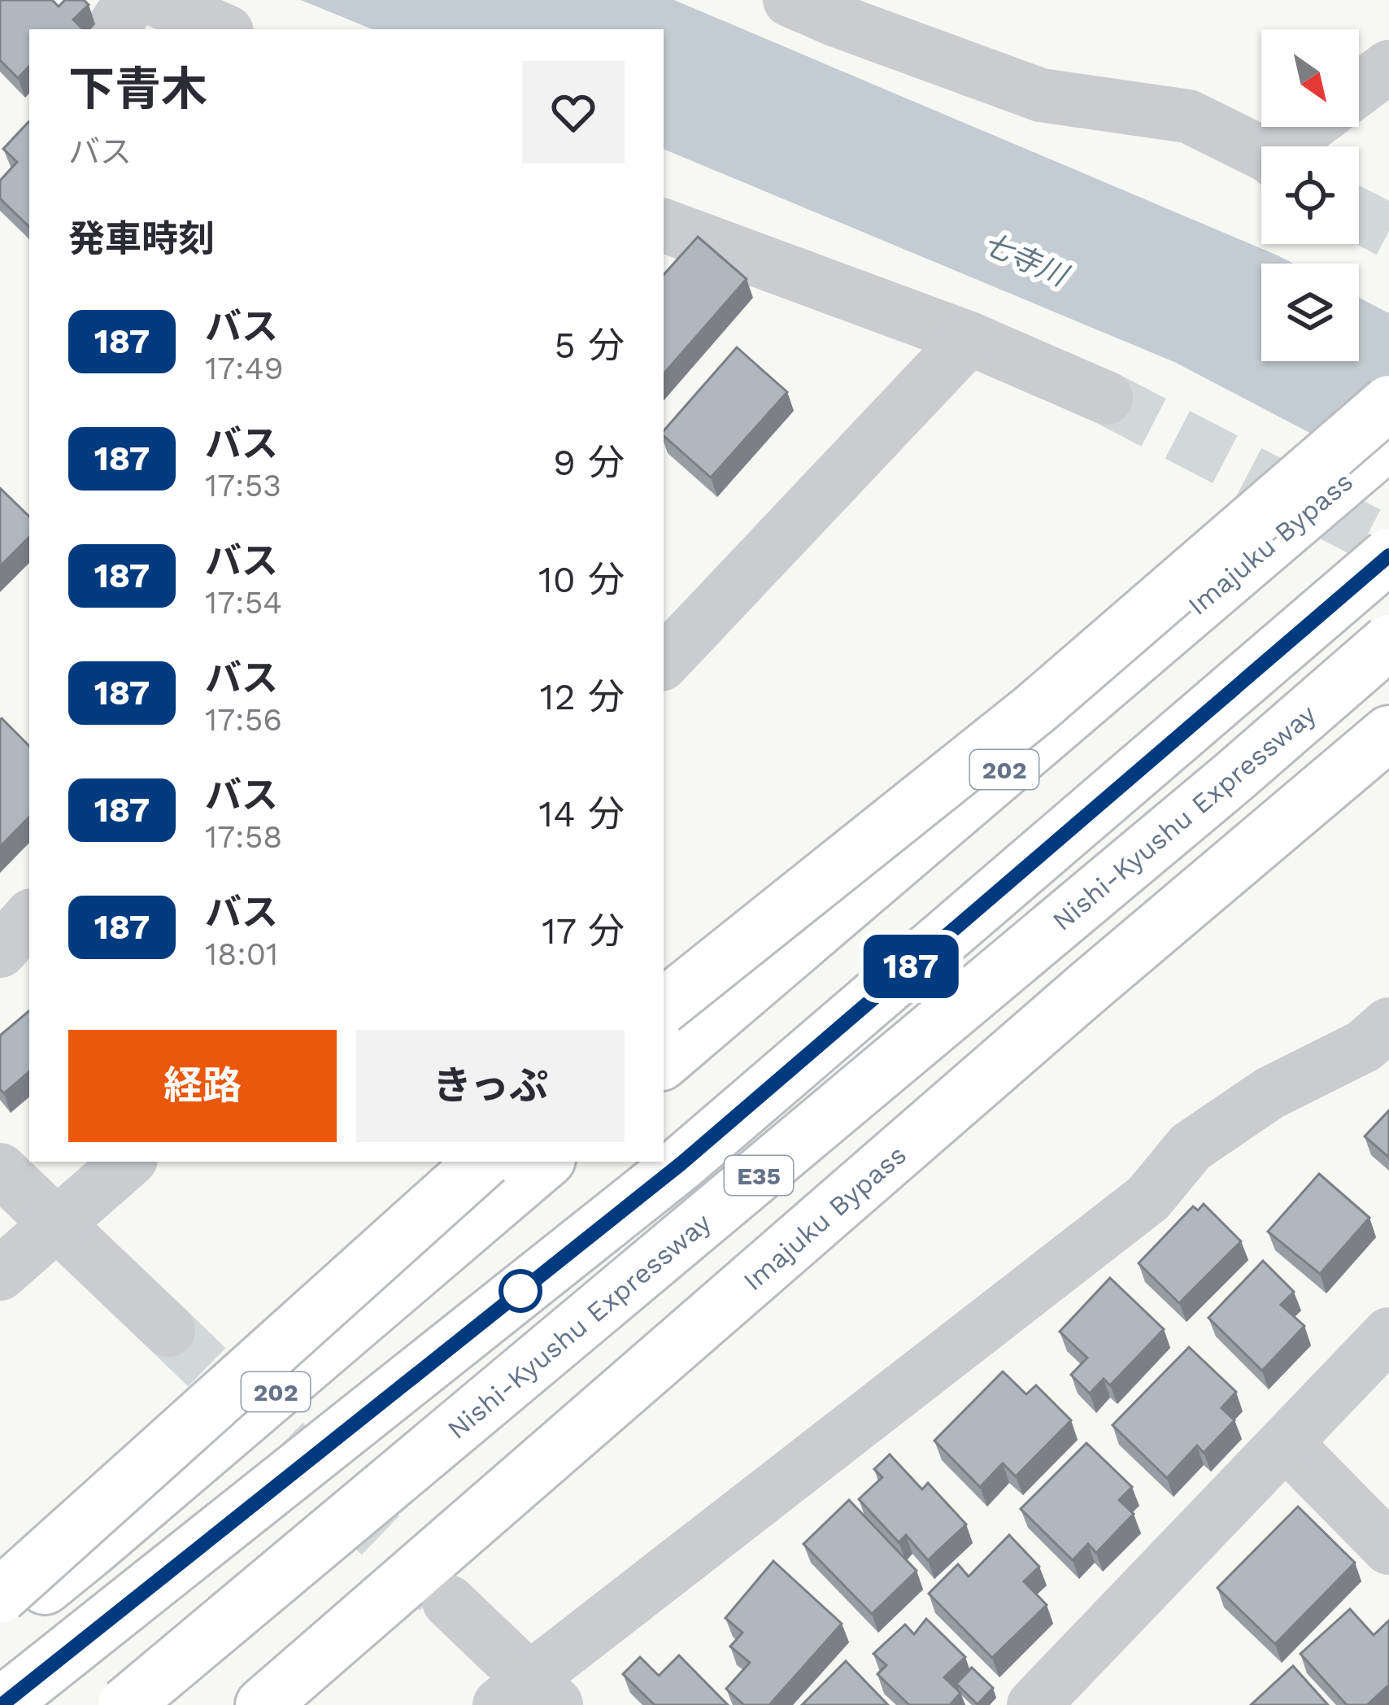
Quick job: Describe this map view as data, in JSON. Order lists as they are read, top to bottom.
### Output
{
  "streets": {
    "highway": [
      "Imajuku Bypass",
      "202",
      "Nishi-Kyushu Expressway",
      "E35"
    ]
  },
  "water": ["七寺川"],
  "lines": ["bus line 187"],
  "north": "bottom right",
  "page": {
    "on_map": "187",
    "heading": [
      ["下青木", "バス"],
      "発車時刻"
    ],
    "list": [
      {
        "mark": "187",
        "name": "バス",
        "note": "17:49",
        "value": "5 分"
      },
      {
        "mark": "187",
        "name": "バス",
        "note": "17:53",
        "value": "9 分"
      },
      {
        "mark": "187",
        "name": "バス",
        "note": "17:54",
        "value": "10 分"
      },
      {
        "mark": "187",
        "name": "バス",
        "note": "17:56",
        "value": "12 分"
      },
      {
        "mark": "187",
        "name": "バス",
        "note": "17:58",
        "value": "14 分"
      },
      {
        "mark": "187",
        "name": "バス",
        "note": "18:01",
        "value": "17 分"
      }
    ],
    "buttons": ["経路", "きっぷ"]
  }
}
